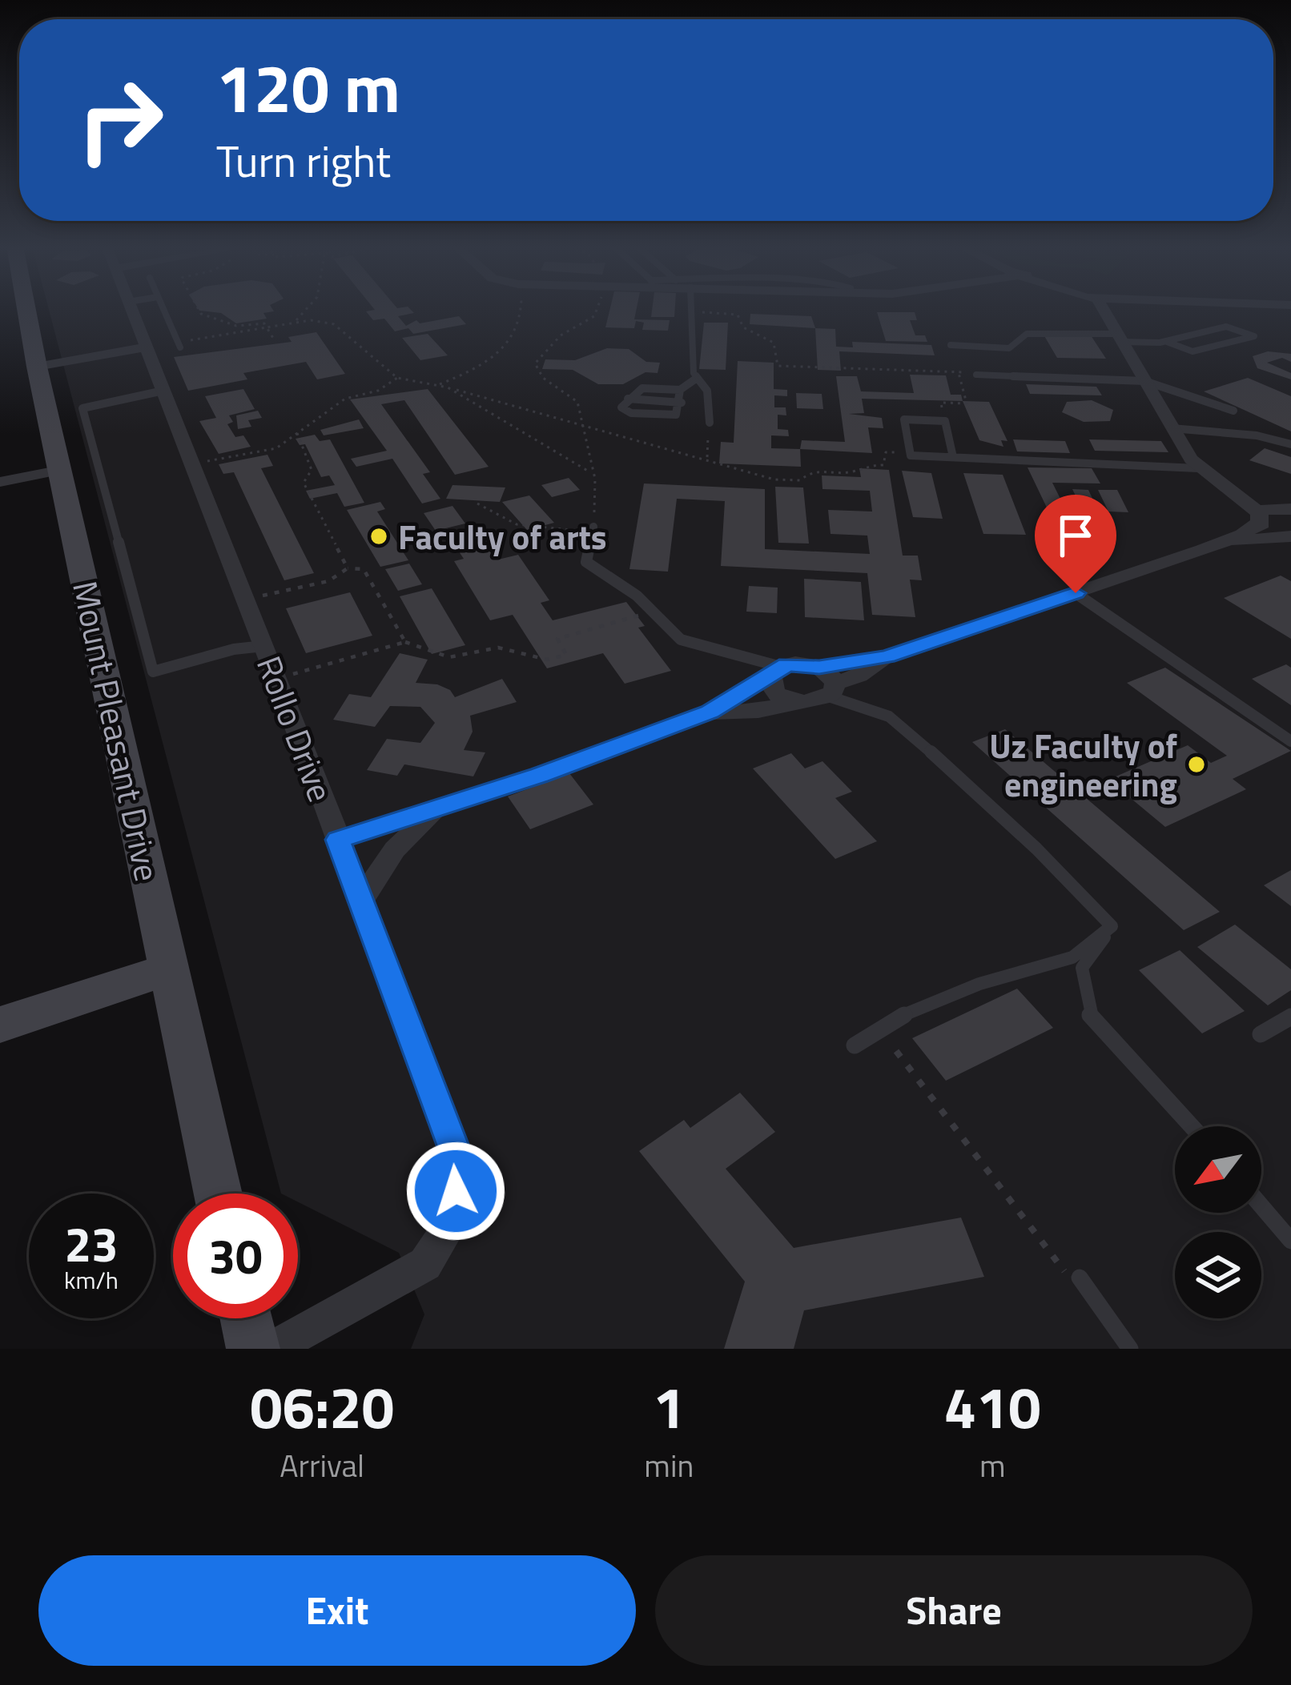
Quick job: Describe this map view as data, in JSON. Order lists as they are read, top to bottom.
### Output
{
  "streets": {
    "street": ["Rollo Drive", "Mount Pleasant Drive"]
  },
  "places": ["Faculty of arts", "Uz Faculty of engineering"],
  "north": "bottom left",
  "page": {
    "turn": ["120 m", "Turn right"],
    "speed": "23 km/h",
    "limit": "30",
    "eta": [
      "06:20",
      "Arrival",
      "1",
      "min",
      "410",
      "m"
    ],
    "buttons": ["Exit", "Share"]
  }
}
